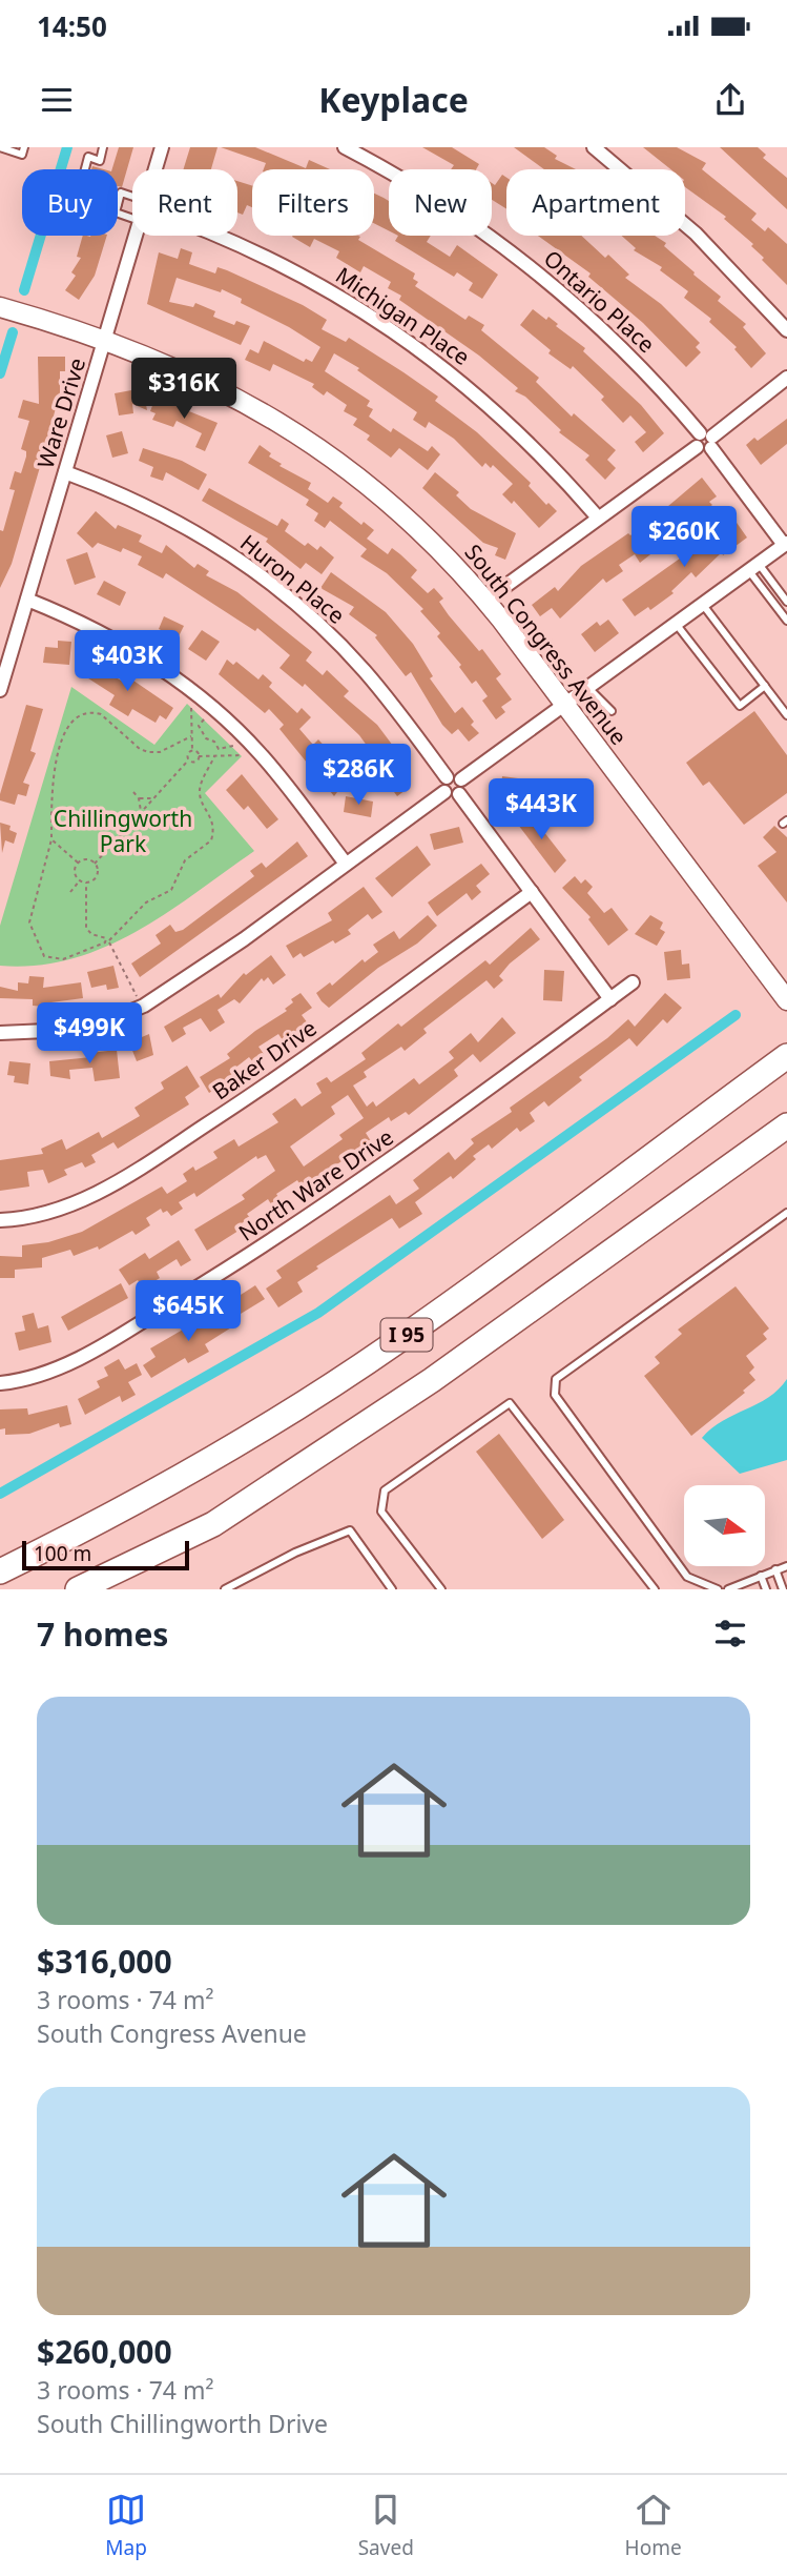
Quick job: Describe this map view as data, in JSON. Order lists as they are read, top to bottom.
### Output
{
  "streets": {
    "highway": ["I 95"],
    "street": [
      "Ontario Place",
      "Michigan Place",
      "Ware Drive",
      "Huron Place",
      "South Congress Avenue",
      "Baker Drive",
      "North Ware Drive"
    ]
  },
  "crossings": [
    ["Ware Drive", "Huron Place"],
    ["Ware Drive", "South Congress Avenue"]
  ],
  "parks": ["Chillingworth Park"],
  "scale_bar": "100 m",
  "north": "right",
  "page": {
    "status": "14:50",
    "header": "Keyplace",
    "chip": [
      "Buy",
      "Rent",
      "Filters",
      "New",
      "Apartment"
    ],
    "price": [
      "$316K",
      "$260K",
      "$403K",
      "$286K",
      "$443K",
      "$499K",
      "$645K"
    ],
    "scale": "100 m",
    "heading": "7 homes",
    "list": [
      {
        "name": "$316,000",
        "note": "3 rooms · 74 m² · South Congress Avenue"
      },
      {
        "name": "$260,000",
        "note": "3 rooms · 74 m² · South Chillingworth Drive"
      }
    ],
    "tabs": ["Map", "Saved", "Home"]
  }
}
